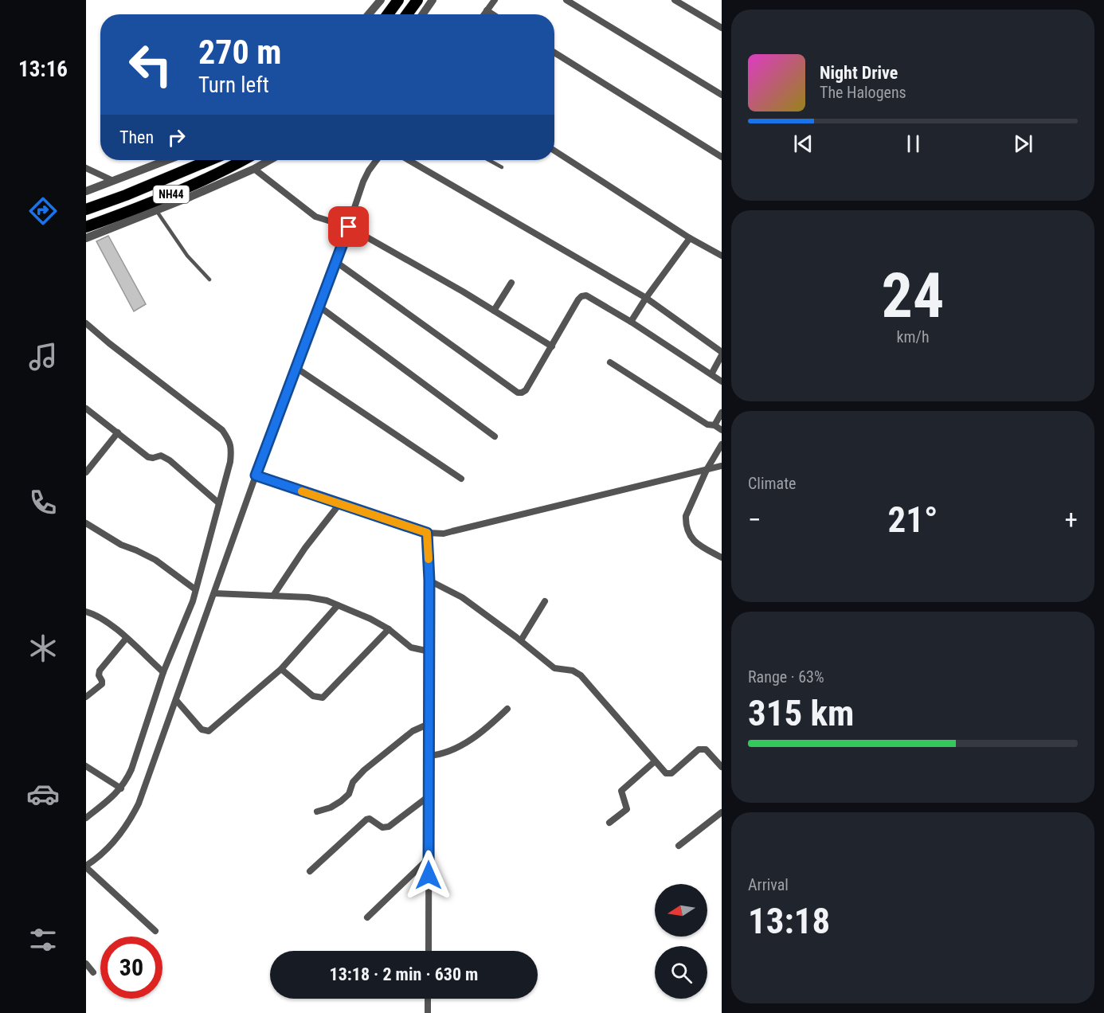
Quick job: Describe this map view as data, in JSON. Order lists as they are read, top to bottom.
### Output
{
  "streets": {
    "highway": ["NH44"]
  },
  "north": "left",
  "page": {
    "tabs": "13:16",
    "turn": ["270 m", "Turn left"],
    "song": ["Night Drive", "The Halogens"],
    "then": "Then",
    "tile": [
      ["24", "km/h"],
      "Climate",
      ["Range · 63%", "315 km"],
      ["Arrival", "13:18"]
    ],
    "heat": ["−", "21°", "+"],
    "limit": "30",
    "trip": "13:18 · 2 min · 630 m"
  }
}
